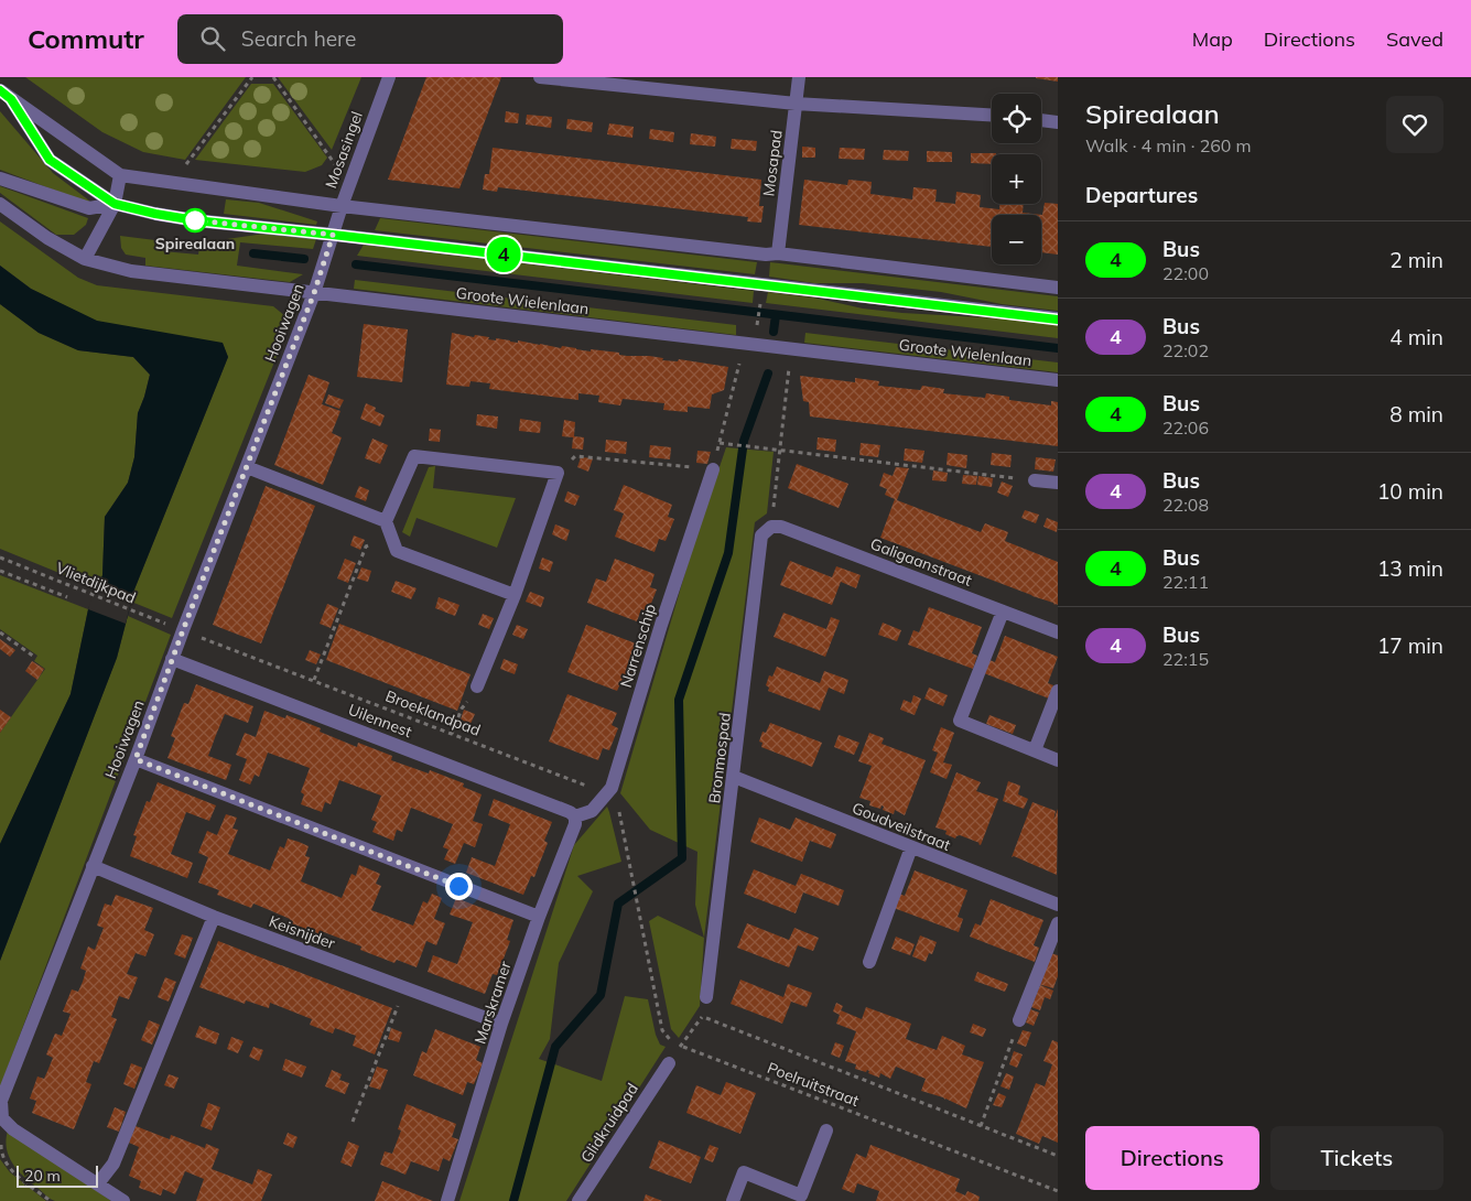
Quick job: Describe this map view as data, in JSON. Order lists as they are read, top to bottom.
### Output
{
  "streets": {
    "street": [
      "Mosasingel",
      "Mosapad",
      "Groote Wielenlaan",
      "Hooiwagen",
      "Galigaanstraat",
      "Narrenschip",
      "Uilennest",
      "Bronmospad",
      "Goudveilstraat",
      "Keisnijder",
      "Marskramer",
      "Glidkruidpad"
    ],
    "path": ["Vlietdijkpad", "Broeklandpad", "Poelruitstraat"]
  },
  "crossings": [
    ["Mosasingel", "Hooiwagen"],
    ["Groote Wielenlaan", "Hooiwagen"],
    ["Hooiwagen", "Vlietdijkpad"],
    ["Hooiwagen", "Broeklandpad"],
    ["Hooiwagen", "Uilennest"],
    ["Hooiwagen", "Keisnijder"],
    ["Galigaanstraat", "Bronmospad"],
    ["Vlietdijkpad", "Broeklandpad"],
    ["Narrenschip", "Broeklandpad"],
    ["Narrenschip", "Uilennest"],
    ["Narrenschip", "Marskramer"],
    ["Narrenschip", "Poelruitstraat"],
    ["Broeklandpad", "Poelruitstraat"],
    ["Uilennest", "Marskramer"],
    ["Bronmospad", "Goudveilstraat"],
    ["Keisnijder", "Marskramer"]
  ],
  "places": ["Spirealaan"],
  "lines": ["bus line 4"],
  "scale_bar": "20 m",
  "page": {
    "header": "Commutr",
    "search": "Search here",
    "nav": ["Map", "Directions", "Saved"],
    "on_map": "4",
    "heading": [
      ["Spirealaan", "Walk · 4 min · 260 m"],
      "Departures"
    ],
    "map_buttons": ["+", "−"],
    "list": [
      {
        "mark": "4",
        "name": "Bus",
        "note": "22:00",
        "value": "2 min"
      },
      {
        "mark": "4",
        "name": "Bus",
        "note": "22:02",
        "value": "4 min"
      },
      {
        "mark": "4",
        "name": "Bus",
        "note": "22:06",
        "value": "8 min"
      },
      {
        "mark": "4",
        "name": "Bus",
        "note": "22:08",
        "value": "10 min"
      },
      {
        "mark": "4",
        "name": "Bus",
        "note": "22:11",
        "value": "13 min"
      },
      {
        "mark": "4",
        "name": "Bus",
        "note": "22:15",
        "value": "17 min"
      }
    ],
    "buttons": ["Directions", "Tickets"],
    "scale": "20 m"
  }
}
